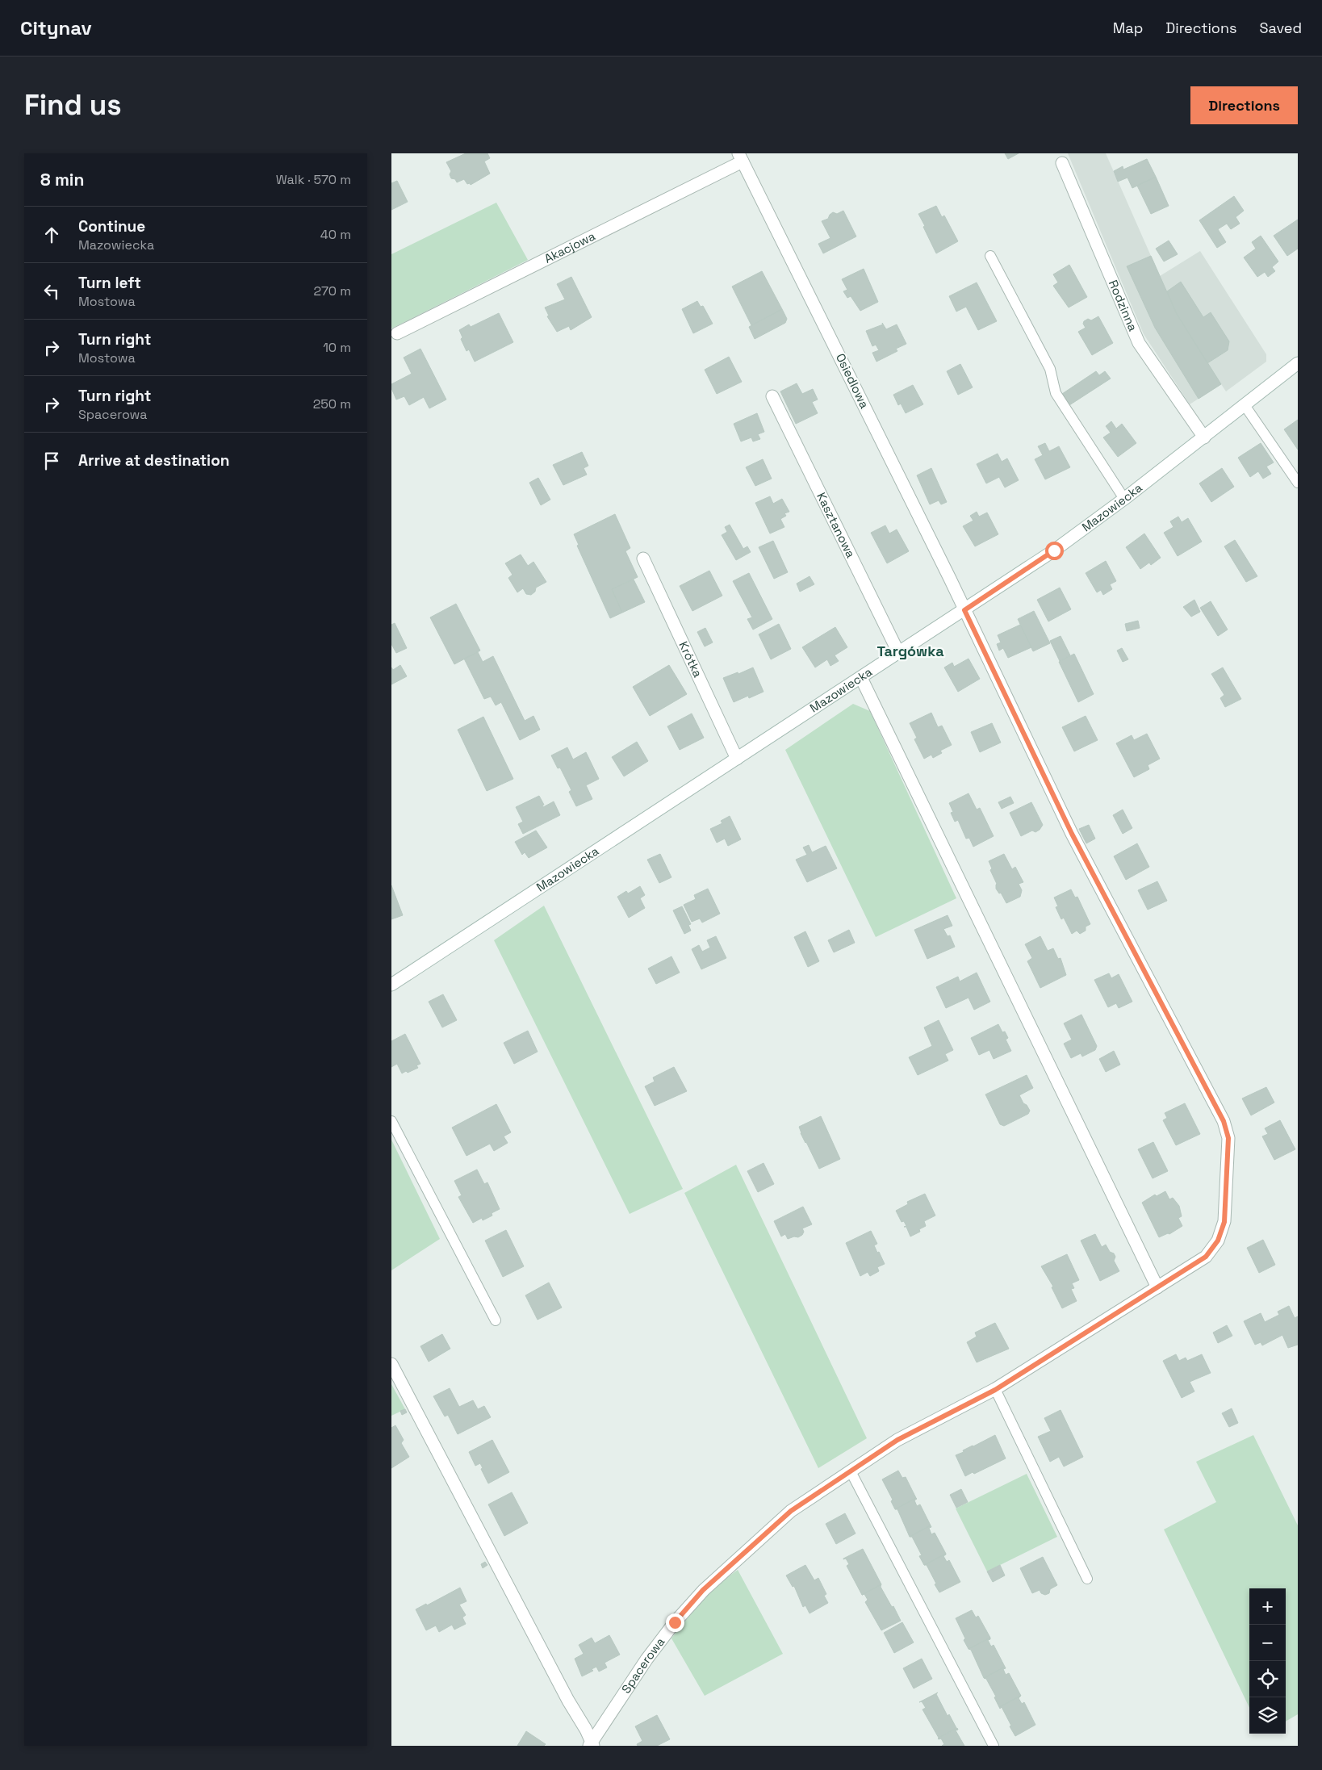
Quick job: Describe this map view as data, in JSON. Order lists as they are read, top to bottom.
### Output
{
  "streets": {
    "street": [
      "Akacjowa",
      "Rodzinna",
      "Osiedlowa",
      "Mazowiecka",
      "Kasztanowa",
      "Krótka",
      "Spacerowa"
    ]
  },
  "crossings": [
    ["Akacjowa", "Osiedlowa"],
    ["Rodzinna", "Mazowiecka"],
    ["Osiedlowa", "Mazowiecka"],
    ["Osiedlowa", "Spacerowa"],
    ["Mazowiecka", "Kasztanowa"],
    ["Mazowiecka", "Krótka"]
  ],
  "districts": ["Targówka"],
  "page": {
    "header": "Citynav",
    "nav": ["Map", "Directions", "Saved"],
    "buttons": "Directions",
    "title": "Find us",
    "heading": ["8 min", "Walk · 570 m"],
    "list": [
      ["Continue", "Mazowiecka", "40 m"],
      ["Turn left", "Mostowa", "270 m"],
      ["Turn right", "Mostowa", "10 m"],
      ["Turn right", "Spacerowa", "250 m"],
      "Arrive at destination"
    ],
    "map_buttons": ["+", "−"]
  }
}
